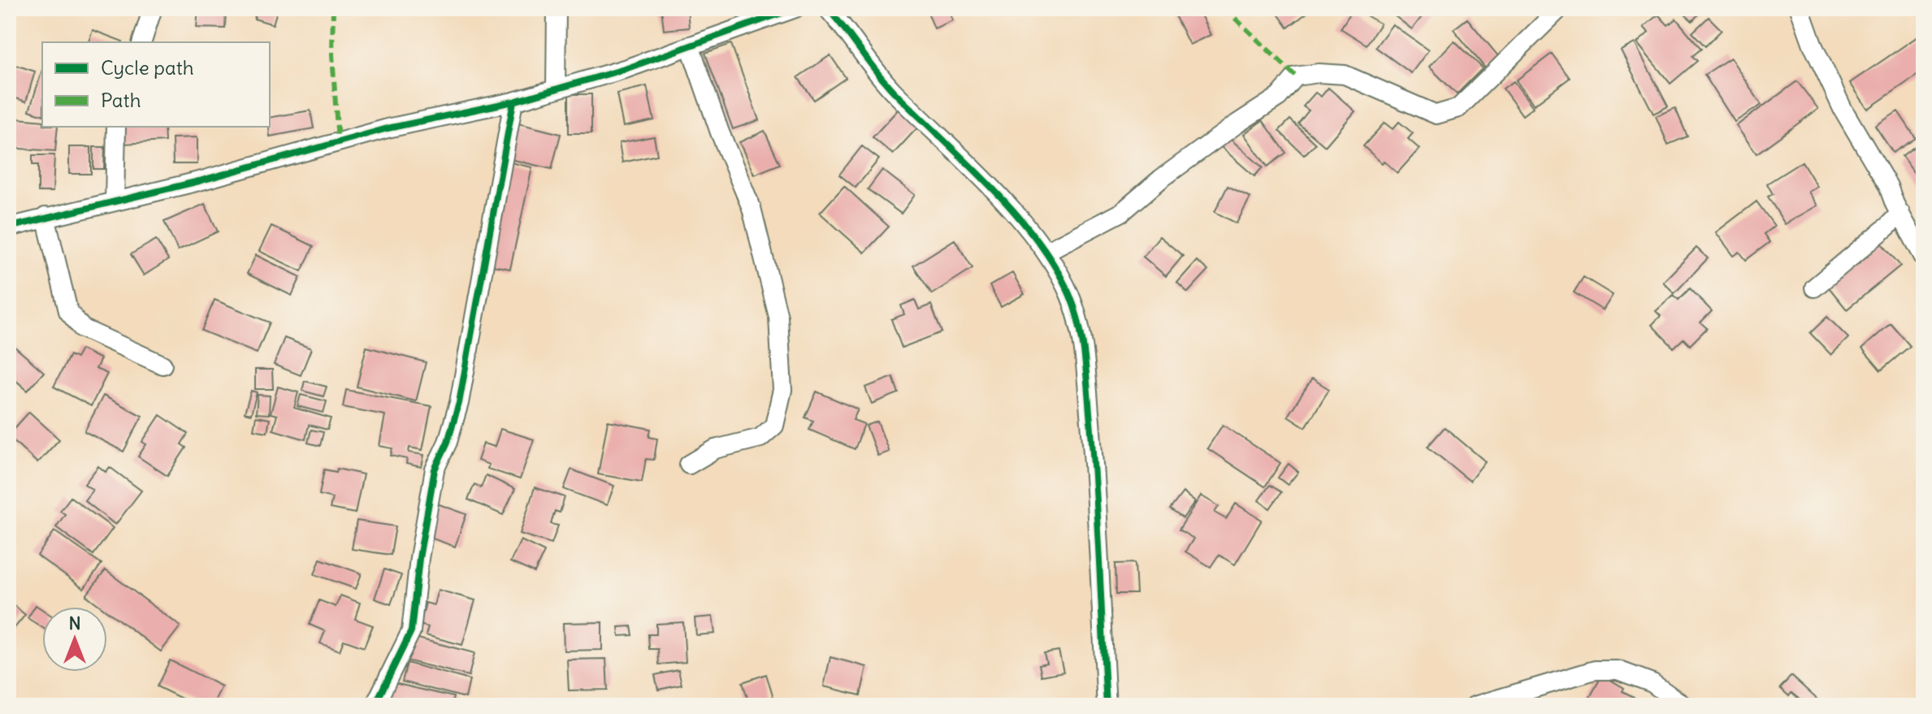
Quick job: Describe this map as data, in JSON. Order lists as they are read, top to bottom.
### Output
{
  "legend": ["Cycle path", "Path"],
  "north": "top"
}
